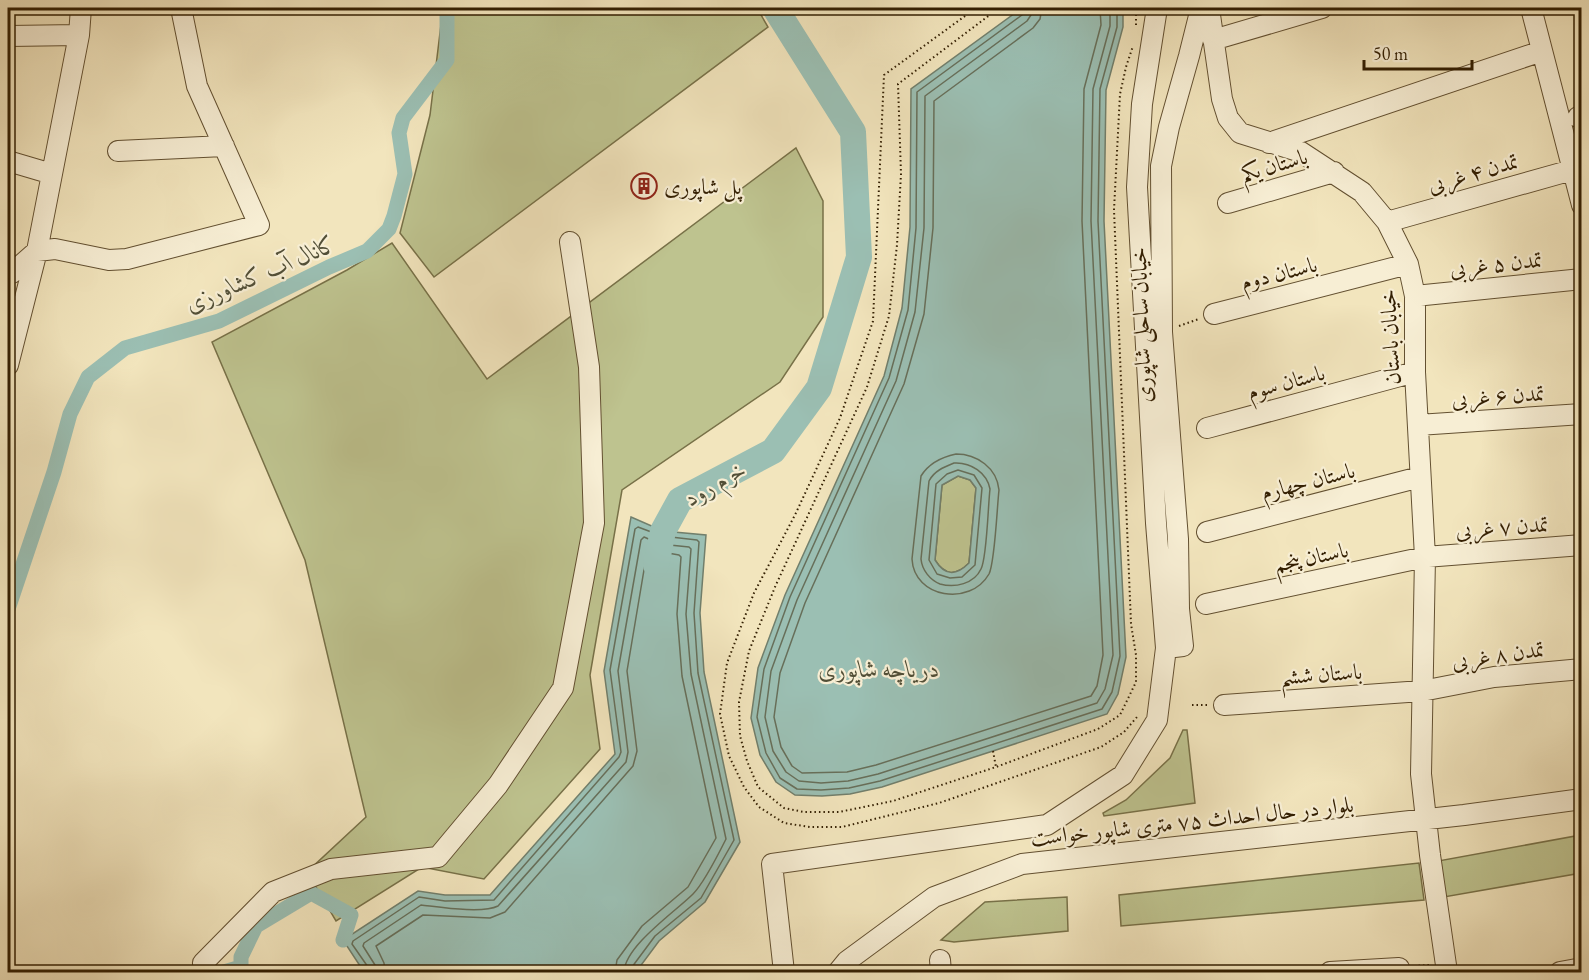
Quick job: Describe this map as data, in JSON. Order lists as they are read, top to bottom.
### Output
{
  "streets": {
    "street": [
      "باستان یکم",
      "تمدن ۴ غربی",
      "تمدن ۵ غربی",
      "باستان دوم",
      "خیابان ساحلی شاپوری",
      "خیابان باستان",
      "باستان سوم",
      "تمدن ۶ غربی",
      "باستان چهارم",
      "تمدن ۷ غربی",
      "باستان پنجم",
      "تمدن ۸ غربی",
      "باستان ششم",
      "بلوار در حال احداث ۷۵ متری شاپور خواست"
    ]
  },
  "crossings": [
    ["باستان یکم", "خیابان باستان"],
    ["تمدن ۴ غربی", "خیابان باستان"],
    ["تمدن ۵ غربی", "خیابان باستان"],
    ["باستان دوم", "خیابان باستان"],
    ["خیابان ساحلی شاپوری", "بلوار در حال احداث ۷۵ متری شاپور خواست"],
    ["خیابان باستان", "باستان سوم"],
    ["خیابان باستان", "تمدن ۶ غربی"],
    ["خیابان باستان", "باستان چهارم"],
    ["خیابان باستان", "تمدن ۷ غربی"],
    ["خیابان باستان", "باستان پنجم"],
    ["خیابان باستان", "تمدن ۸ غربی"],
    ["خیابان باستان", "باستان ششم"],
    ["خیابان باستان", "بلوار در حال احداث ۷۵ متری شاپور خواست"],
    ["تمدن ۷ غربی", "باستان پنجم"],
    ["تمدن ۸ غربی", "باستان ششم"]
  ],
  "water": ["کانال آب کشاورزی", "خرم رود", "دریاچه شاپوری"],
  "places": {
    "building": ["پل شاپوری"]
  },
  "scale_bar": "50 m"
}
